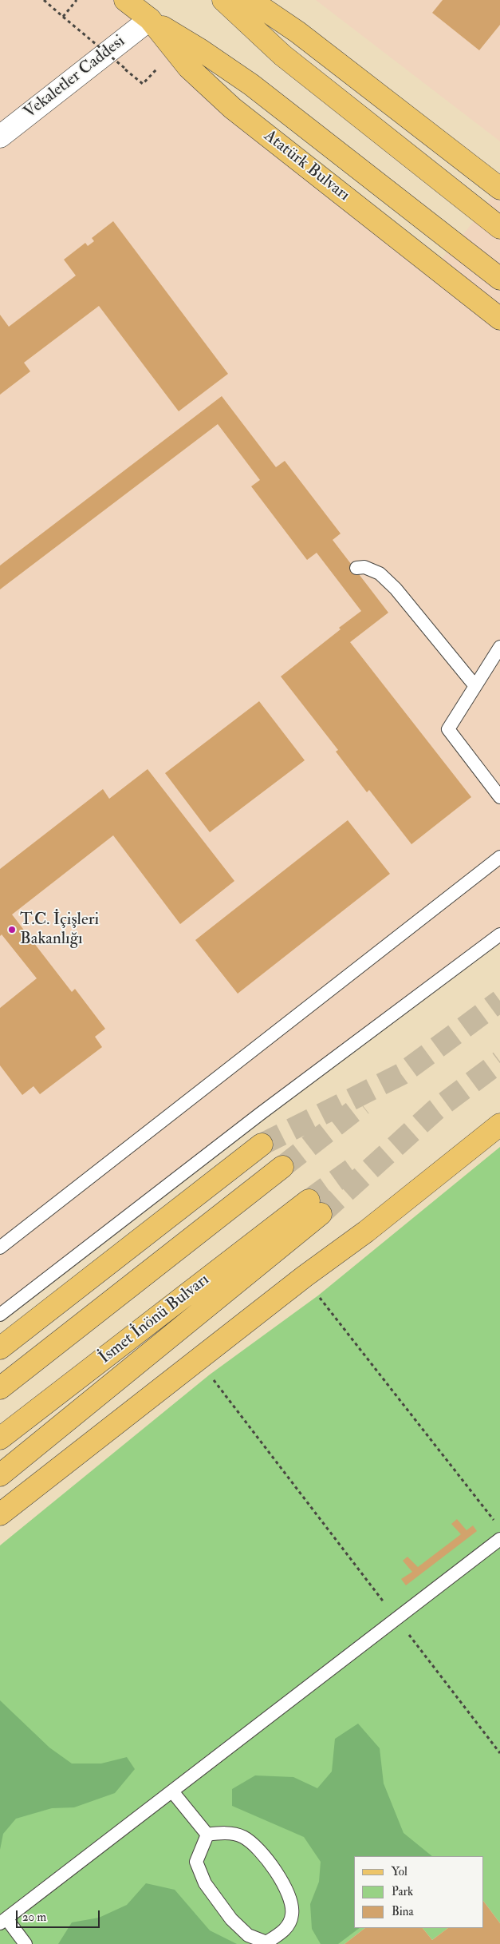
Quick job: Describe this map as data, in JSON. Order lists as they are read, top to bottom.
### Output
{
  "streets": {
    "main road": ["Atatürk Bulvarı", "İsmet İnönü Bulvarı"],
    "street": ["Vekaletler Caddesi"]
  },
  "crossings": [
    ["Vekaletler Caddesi", "Atatürk Bulvarı"]
  ],
  "places": ["T.C. İçişleri Bakanlığı"],
  "legend": ["Yol", "Park", "Bina"],
  "scale_bar": "20 m"
}
